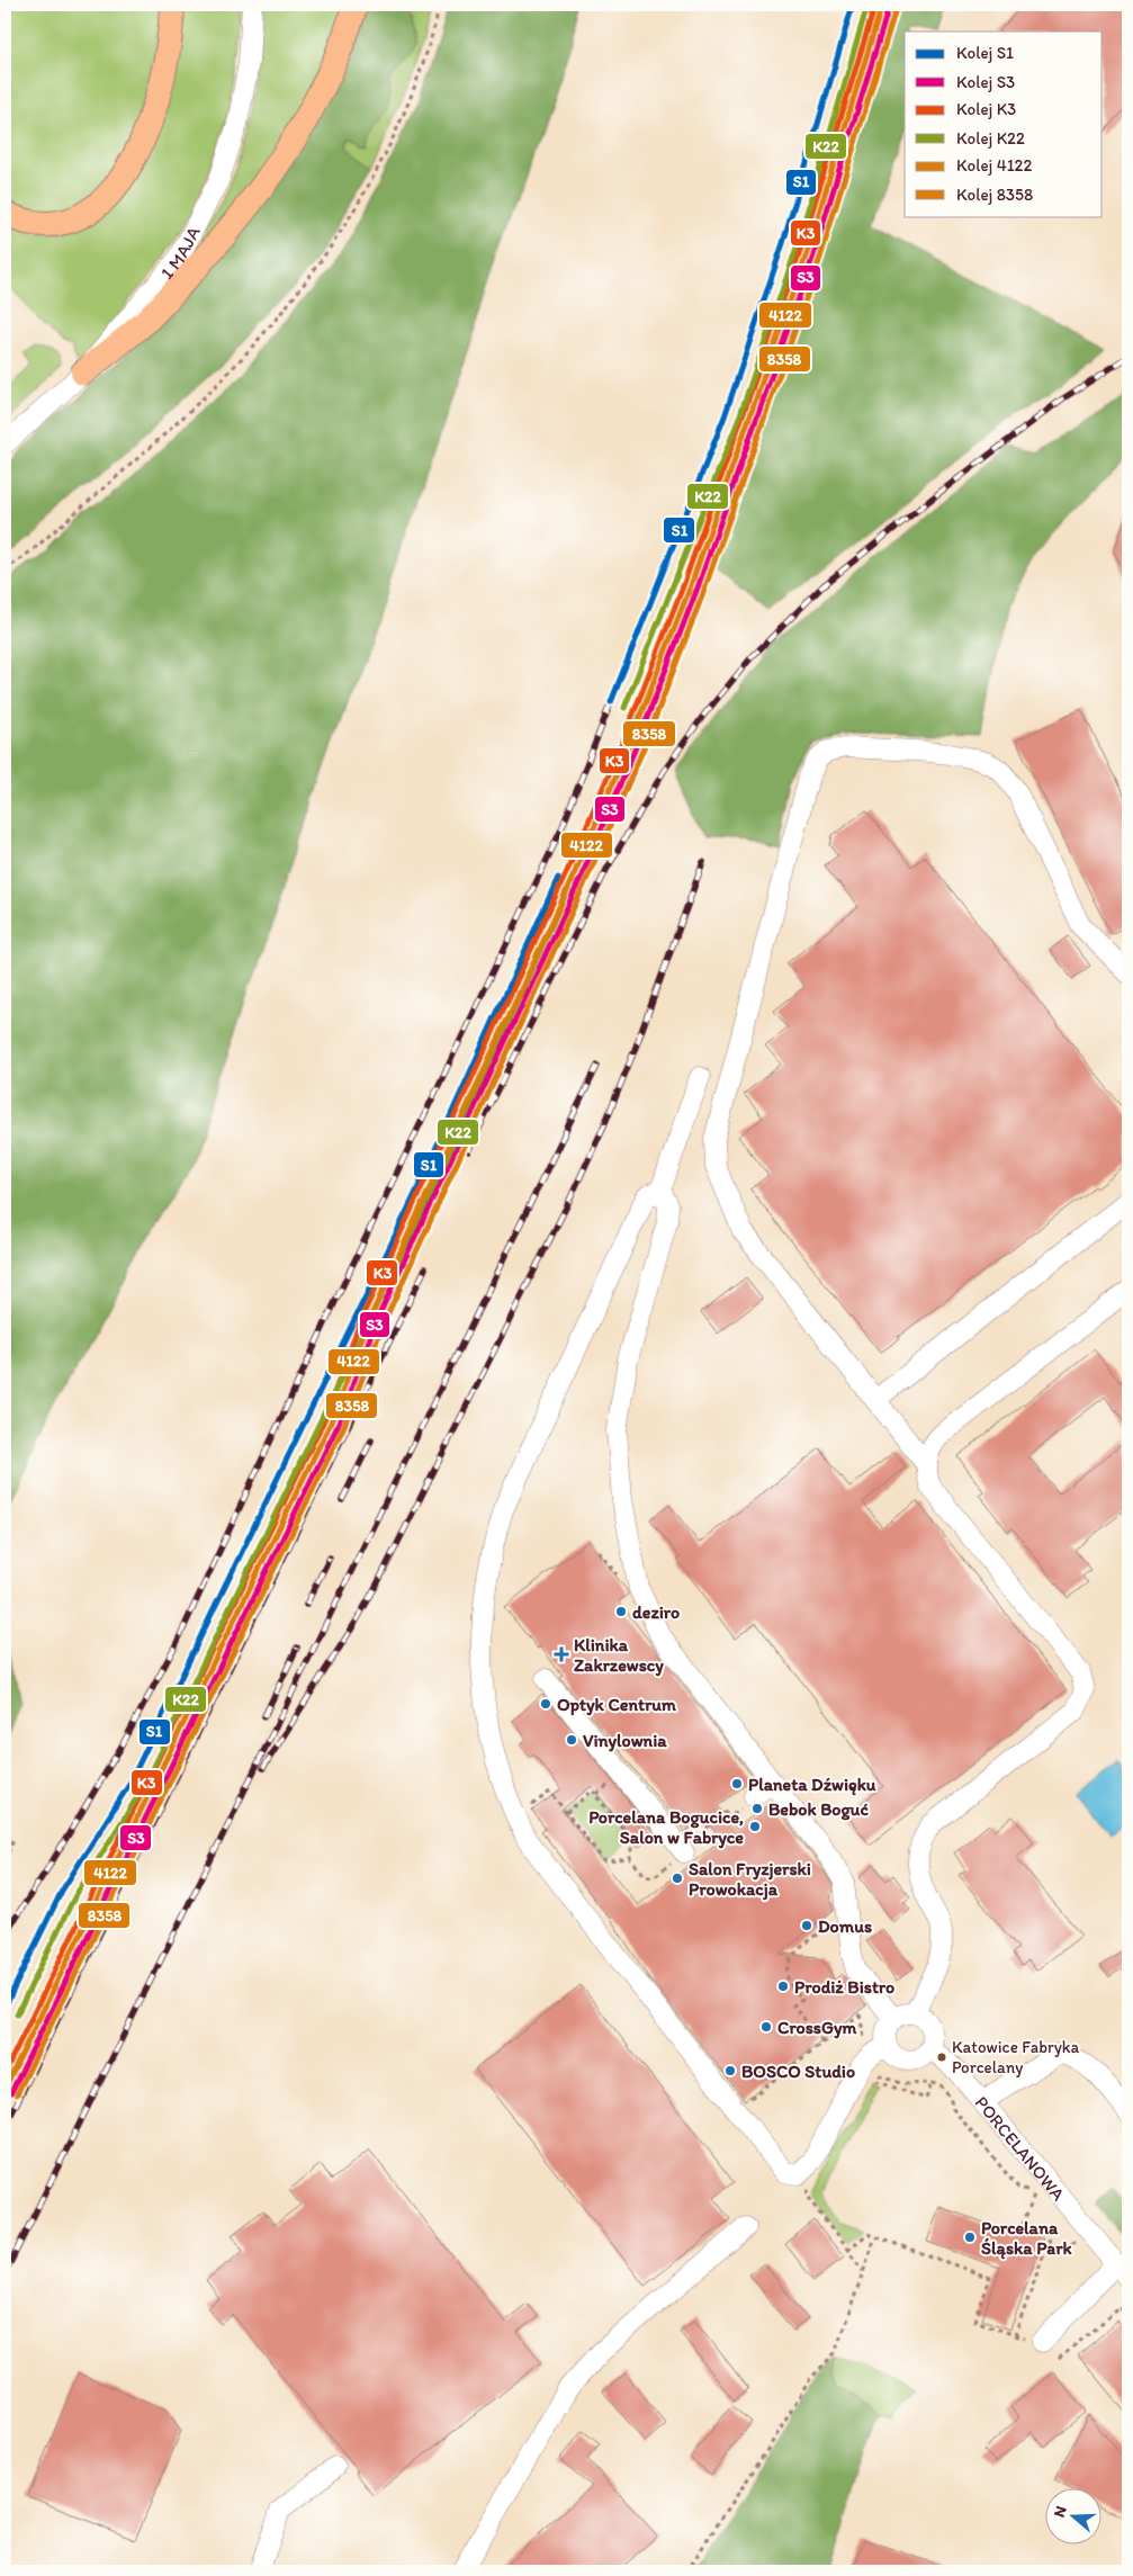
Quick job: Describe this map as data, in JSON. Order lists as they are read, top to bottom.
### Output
{
  "streets": {
    "street": ["1 MAJA", "PORCELANOWA"]
  },
  "places": {
    "other": [
      "deziro",
      "Optyk Centrum",
      "Vinylownia",
      "Planeta Dźwięku",
      "Bebok Boguć",
      "Porcelana Bogucice, Salon w Fabryce",
      "Salon Fryzjerski Prowokacja",
      "Domus",
      "Prodiż Bistro",
      "CrossGym",
      "Katowice Fabryka Porcelany",
      "BOSCO Studio",
      "Porcelana Śląska Park"
    ],
    "health": ["Klinika Zakrzewscy"]
  },
  "lines": [
    "rail line S1",
    "rail line K3",
    "rail line 4122",
    "rail line S3",
    "rail line K22",
    "rail line 8358"
  ],
  "legend": [
    "Kolej S1",
    "Kolej S3",
    "Kolej K3",
    "Kolej K22",
    "Kolej 4122",
    "Kolej 8358"
  ],
  "north": "left"
}
